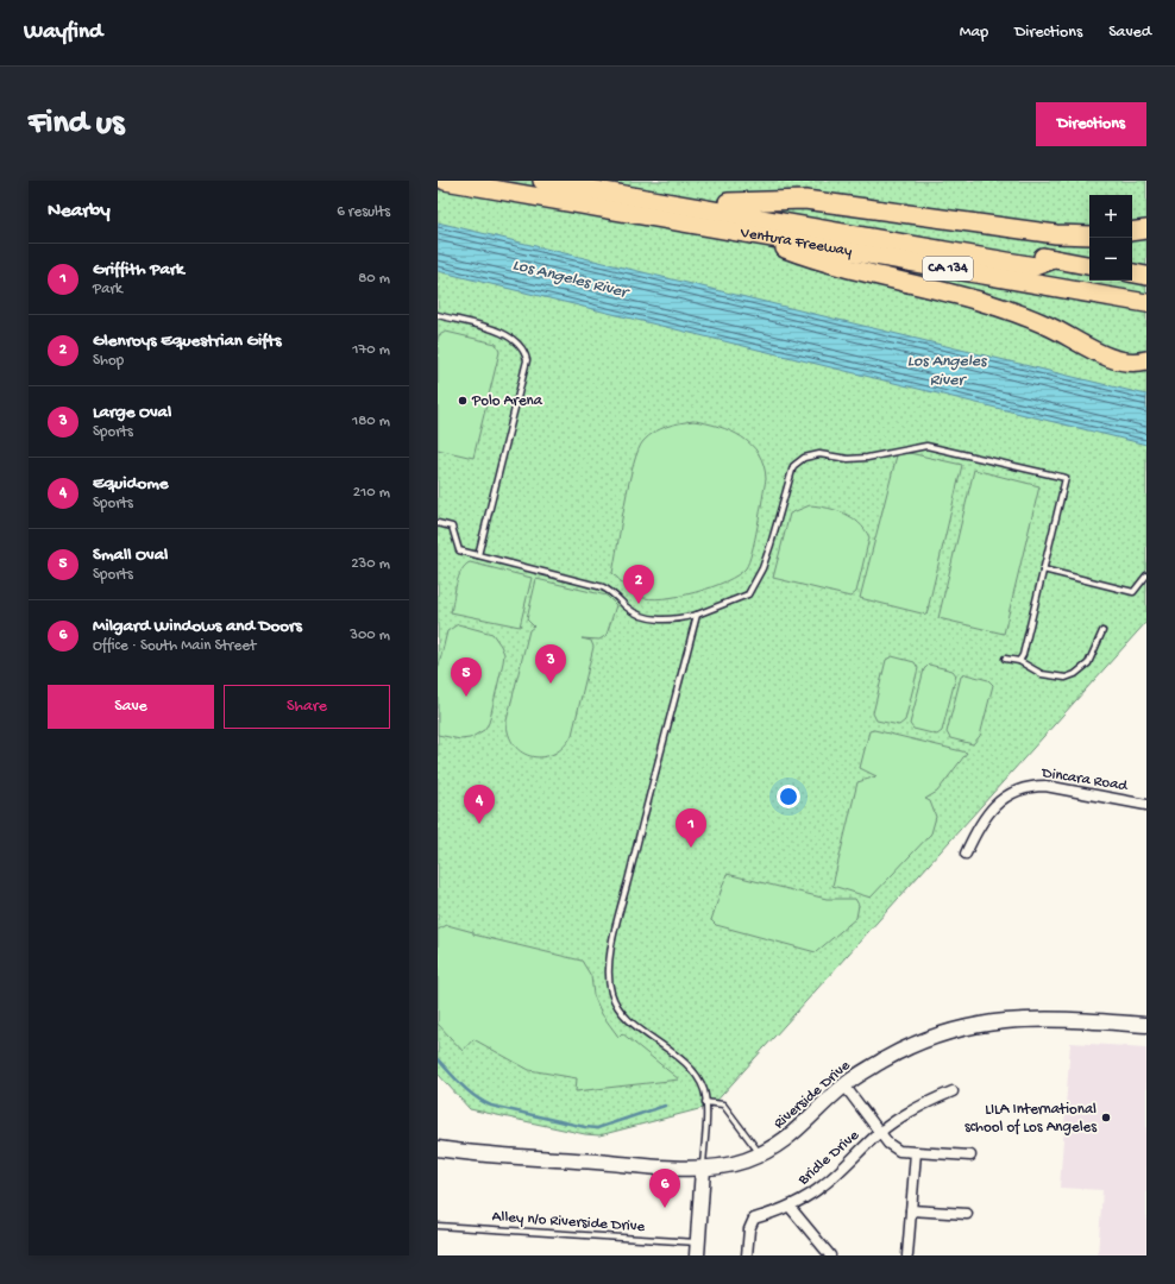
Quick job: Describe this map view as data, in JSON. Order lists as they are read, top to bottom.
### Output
{
  "streets": {
    "highway": ["Ventura Freeway", "CA 134"],
    "main road": ["Riverside Drive"],
    "street": ["Dincara Road", "Bridle Drive"],
    "lane": ["Alley n/o Riverside Drive"]
  },
  "water": ["Los Angeles River"],
  "places": ["Polo Arena", "LILA International school of Los Angeles"],
  "page": {
    "header": "Wayfind",
    "nav": ["Map", "Directions", "Saved"],
    "buttons": [
      "Directions",
      ["Save", "Share"]
    ],
    "title": "Find us",
    "heading": ["Nearby", "6 results"],
    "map_buttons": ["+", "−"],
    "list": [
      {
        "mark": "1",
        "name": "Griffith Park",
        "note": "Park",
        "value": "80 m"
      },
      {
        "mark": "2",
        "name": "Glenroys Equestrian Gifts",
        "note": "Shop",
        "value": "170 m"
      },
      {
        "mark": "3",
        "name": "Large Oval",
        "note": "Sports",
        "value": "180 m"
      },
      {
        "mark": "4",
        "name": "Equidome",
        "note": "Sports",
        "value": "210 m"
      },
      {
        "mark": "5",
        "name": "Small Oval",
        "note": "Sports",
        "value": "230 m"
      },
      {
        "mark": "6",
        "name": "Milgard Windows and Doors",
        "note": "Office · South Main Street",
        "value": "300 m"
      }
    ],
    "pins": [
      "2",
      "3",
      "5",
      "4",
      "1",
      "6"
    ]
  }
}
